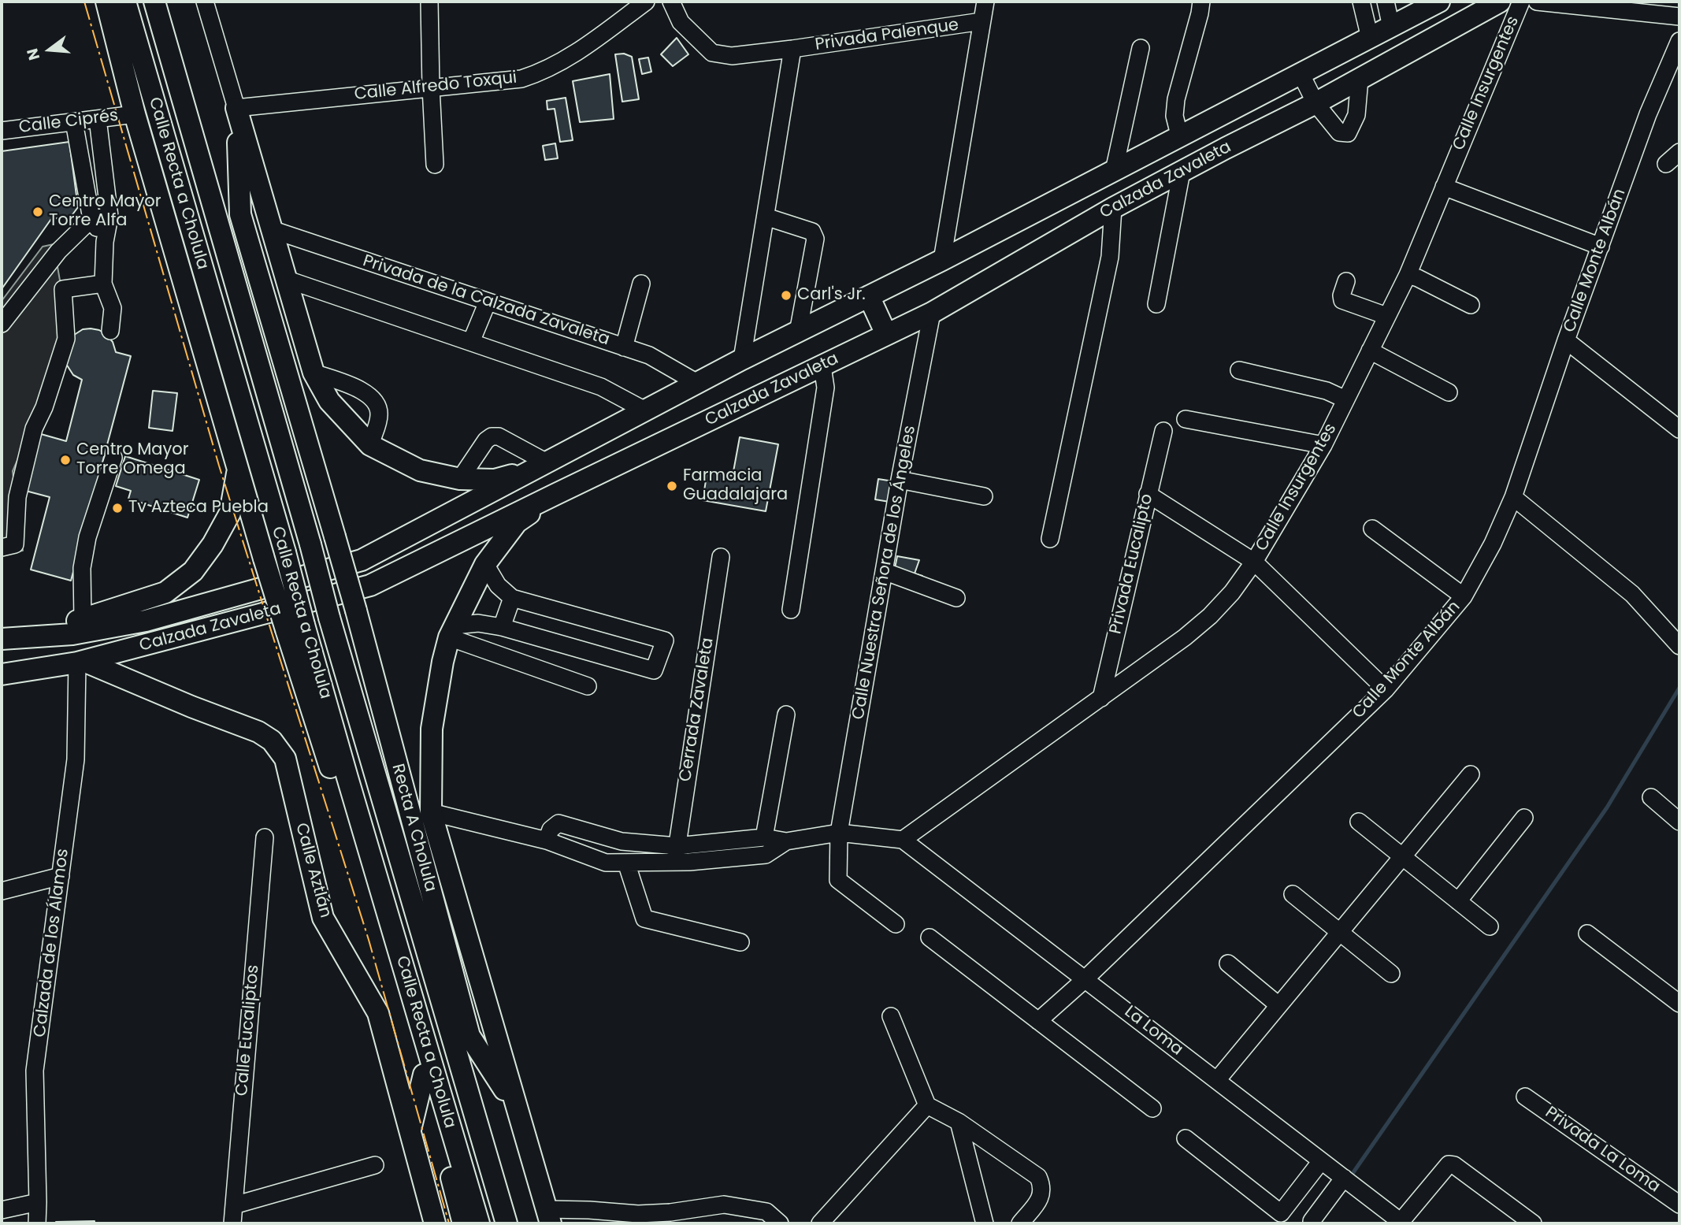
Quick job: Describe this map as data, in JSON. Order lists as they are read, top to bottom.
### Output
{
  "streets": {
    "main road": [
      "Calzada Zavaleta",
      "Calle Recta a Cholula",
      "Recta A Cholula",
      "Calle Aztlán"
    ],
    "street": [
      "Privada Palenque",
      "Calle Insurgentes",
      "Calle Alfredo Toxqui",
      "Calle Ciprés",
      "Calle Monte Albán",
      "Privada de la Calzada Zavaleta",
      "Privada Eucalipto",
      "Calle Nuestra Señora de los Ángeles",
      "Cerrada Zavaleta",
      "Calzada de los Álamos",
      "Calle Eucaliptos",
      "La Loma",
      "Privada La Loma"
    ]
  },
  "crossings": [
    ["Calle Insurgentes", "Privada Eucalipto"],
    ["Calle Insurgentes", "La Loma"],
    ["Calle Alfredo Toxqui", "Recta A Cholula"],
    ["Calzada Zavaleta", "Privada de la Calzada Zavaleta"],
    ["Calzada Zavaleta", "Calle Nuestra Señora de los Ángeles"],
    ["Calzada Zavaleta", "Calle Aztlán"],
    ["Calzada Zavaleta", "Calzada de los Álamos"],
    ["Calle Monte Albán", "La Loma"],
    ["Calle Aztlán", "Calzada de los Álamos"]
  ],
  "places": [
    "Centro Mayor Torre Alfa",
    "Carl's Jr.",
    "Centro Mayor Torre Omega",
    "Farmacia Guadalajara",
    "Tv Azteca Puebla"
  ],
  "north": "left"
}
